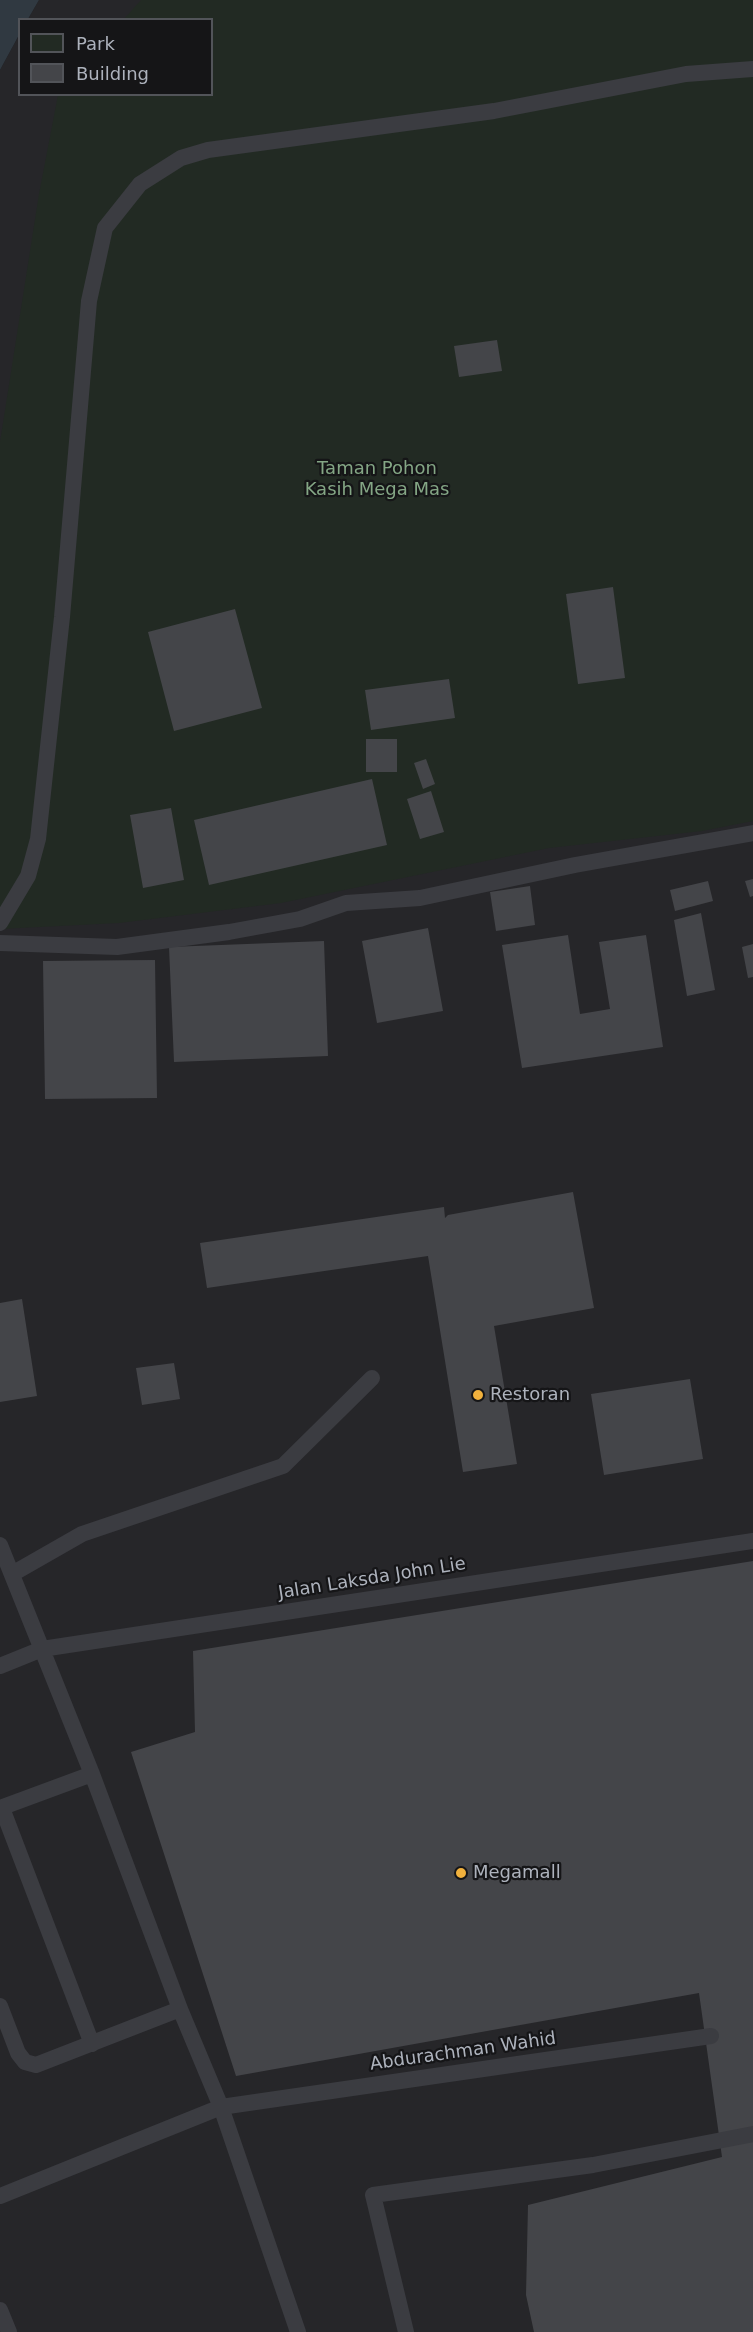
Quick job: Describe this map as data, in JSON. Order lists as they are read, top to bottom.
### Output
{
  "streets": {
    "lane": ["Jalan Laksda John Lie", "Abdurachman Wahid"]
  },
  "parks": ["Taman Pohon Kasih Mega Mas"],
  "places": ["Restoran", "Megamall"],
  "legend": ["Park", "Building"]
}
